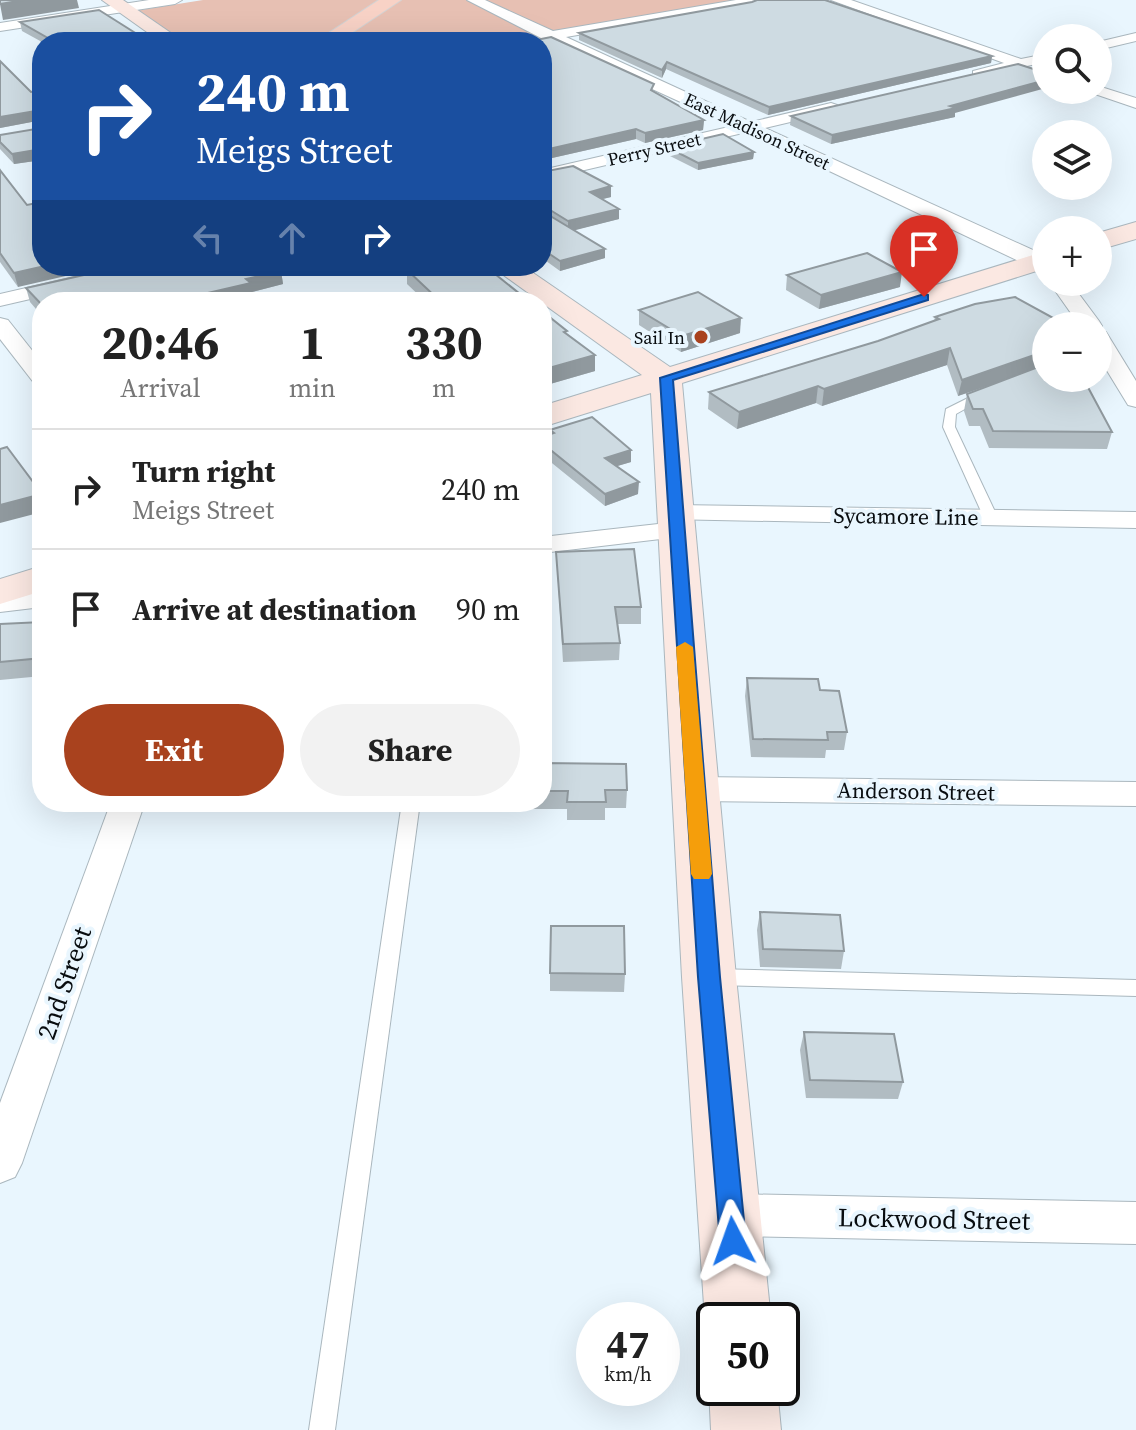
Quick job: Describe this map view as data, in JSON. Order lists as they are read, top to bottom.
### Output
{
  "streets": {
    "street": [
      "East Madison Street",
      "Perry Street",
      "Sycamore Line",
      "Anderson Street",
      "2nd Street",
      "Lockwood Street"
    ]
  },
  "crossings": [
    ["East Madison Street", "Perry Street"]
  ],
  "places": ["Sail In"],
  "page": {
    "map_buttons": ["+", "−"],
    "turn": ["240 m", "Meigs Street"],
    "eta": [
      "20:46",
      "Arrival",
      "1",
      "min",
      "330",
      "m"
    ],
    "list": [
      {
        "name": "Turn right",
        "note": "Meigs Street",
        "value": "240 m"
      },
      {
        "name": "Arrive at destination",
        "value": "90 m"
      }
    ],
    "buttons": ["Exit", "Share"],
    "speed": "47 km/h",
    "limit": "50"
  }
}
